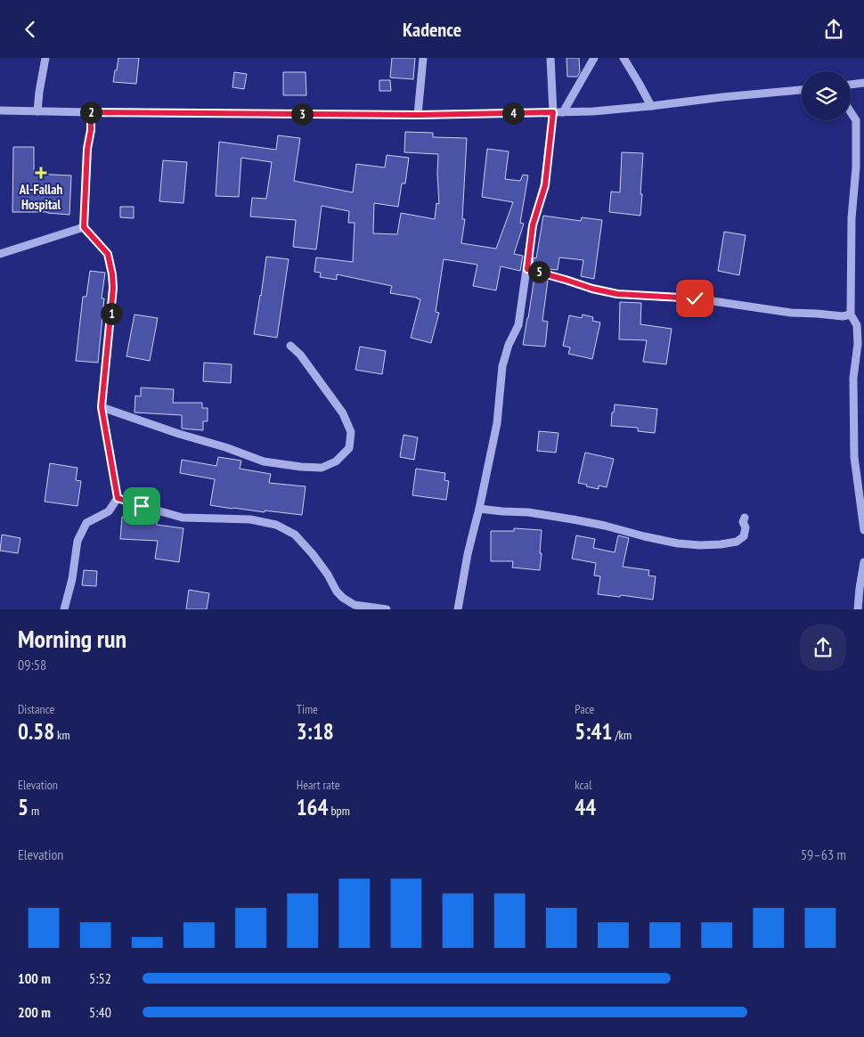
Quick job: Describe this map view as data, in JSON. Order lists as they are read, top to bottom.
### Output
{
  "places": {
    "health": ["Al-Fallah Hospital"]
  },
  "page": {
    "header": "Kadence",
    "pins": [
      "2",
      "4",
      "3",
      "5",
      "1"
    ],
    "heading": ["Morning run", "09:58"],
    "stats": [
      ["Distance", "0.58 km"],
      ["Time", "3:18"],
      ["Pace", "5:41 /km"],
      ["Elevation", "5 m"],
      ["Heart rate", "164 bpm"],
      ["kcal", "44"]
    ],
    "chart": ["Elevation", "59–63 m"],
    "list": [
      {
        "name": "100 m",
        "note": "5:52"
      },
      {
        "name": "200 m",
        "note": "5:40"
      }
    ]
  }
}
